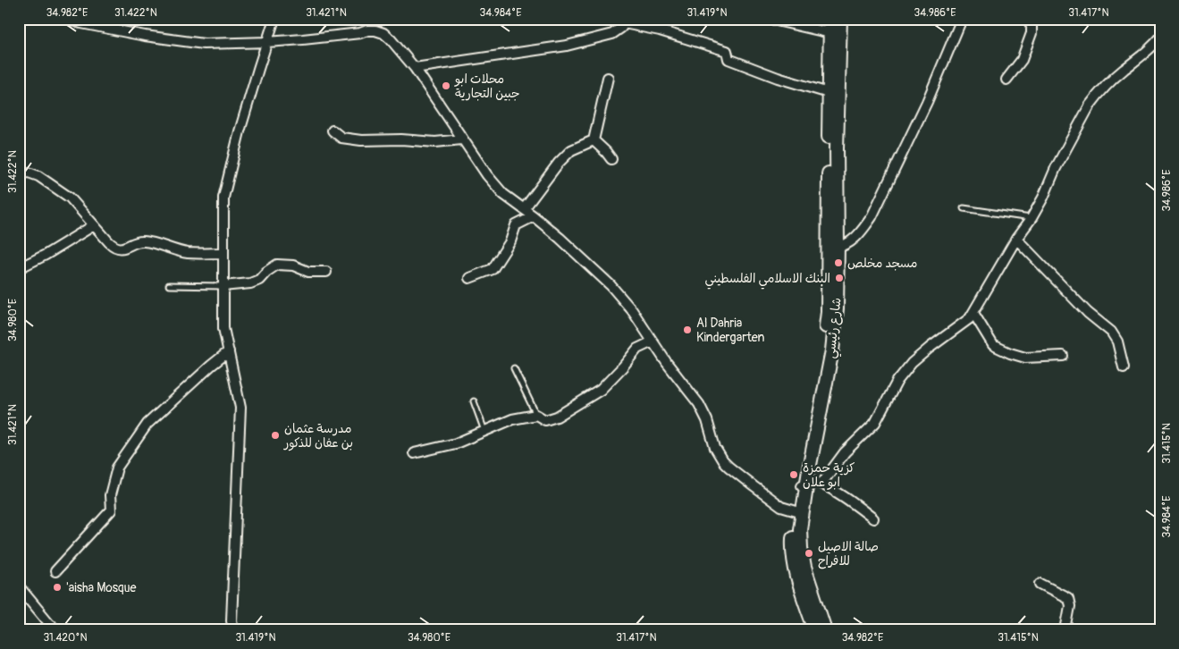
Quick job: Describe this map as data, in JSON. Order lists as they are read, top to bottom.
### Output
{
  "streets": {
    "main road": ["شارع رئيسي"]
  },
  "places": [
    "محلات ابو جبين التجارية",
    "مسجد مخلص",
    "البنك الاسلامي الفلسطيني",
    "Al Dahria Kindergarten",
    "مدرسة عثمان بن عفان للذكور",
    "كزية حمزة ابو علان",
    "صالة الاصيل للافراح",
    "'aisha Mosque"
  ],
  "coordinates": [
    "34.982°E",
    "31.422°N",
    "31.421°N",
    "34.984°E",
    "31.419°N",
    "34.986°E",
    "31.417°N",
    "34.980°E",
    "31.415°N",
    "31.420°N"
  ]
}
